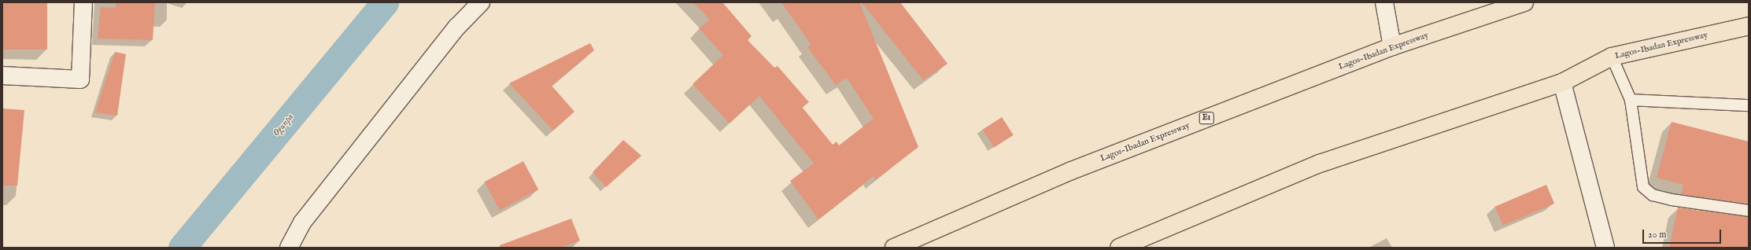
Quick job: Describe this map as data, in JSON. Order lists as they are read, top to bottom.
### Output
{
  "streets": {
    "highway": ["Lagos-Ibadan Expressway", "E1"]
  },
  "water": ["Ogunpa"],
  "scale_bar": "20 m"
}
